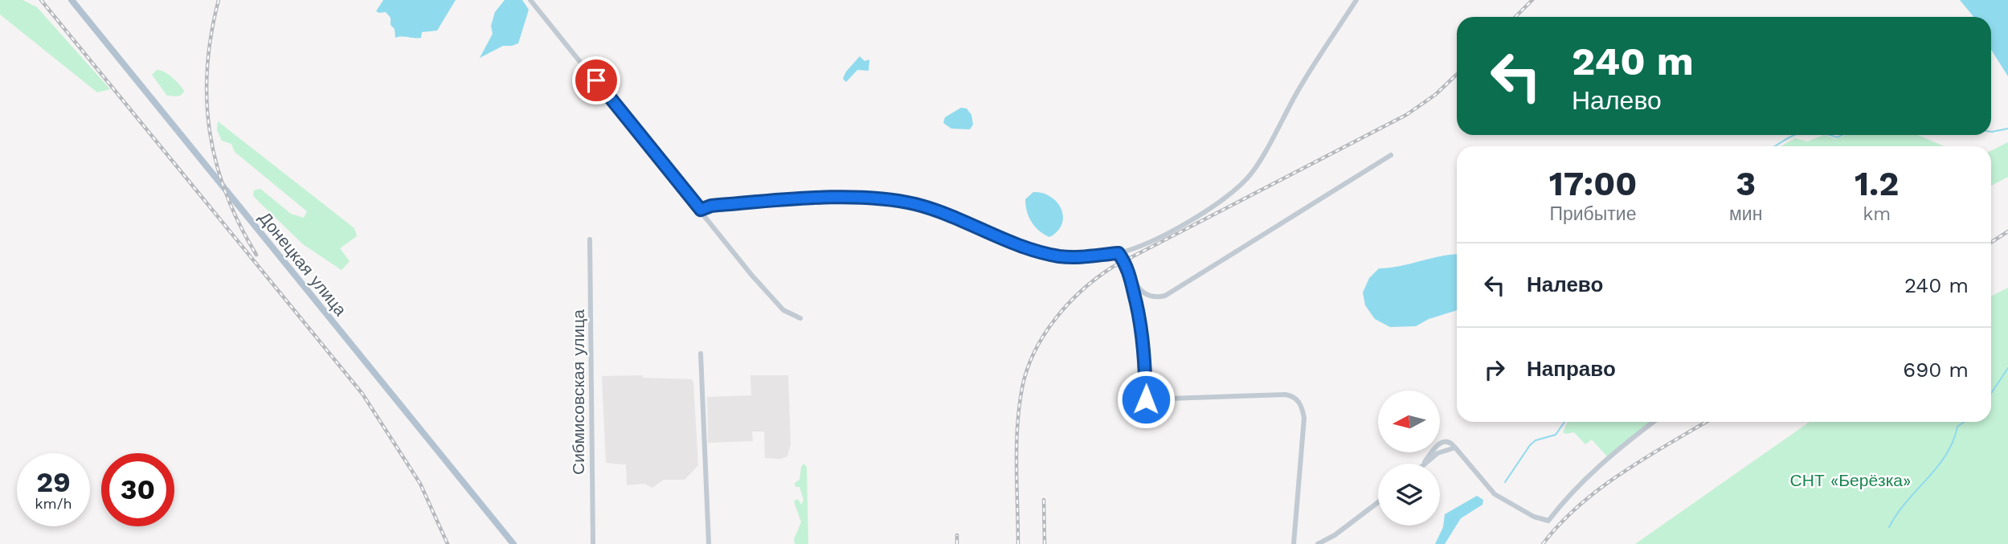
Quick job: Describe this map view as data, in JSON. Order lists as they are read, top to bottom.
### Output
{
  "streets": {
    "main road": ["Донецкая улица"],
    "street": ["Сибмисовская улица"]
  },
  "parks": ["СНТ «Берёзка»"],
  "north": "left",
  "page": {
    "turn": ["240 m", "Налево"],
    "eta": [
      "17:00",
      "Прибытие",
      "3",
      "мин",
      "1.2",
      "km"
    ],
    "list": [
      {
        "name": "Налево",
        "value": "240 m"
      },
      {
        "name": "Направо",
        "value": "690 m"
      }
    ],
    "speed": "29 km/h",
    "limit": "30"
  }
}
